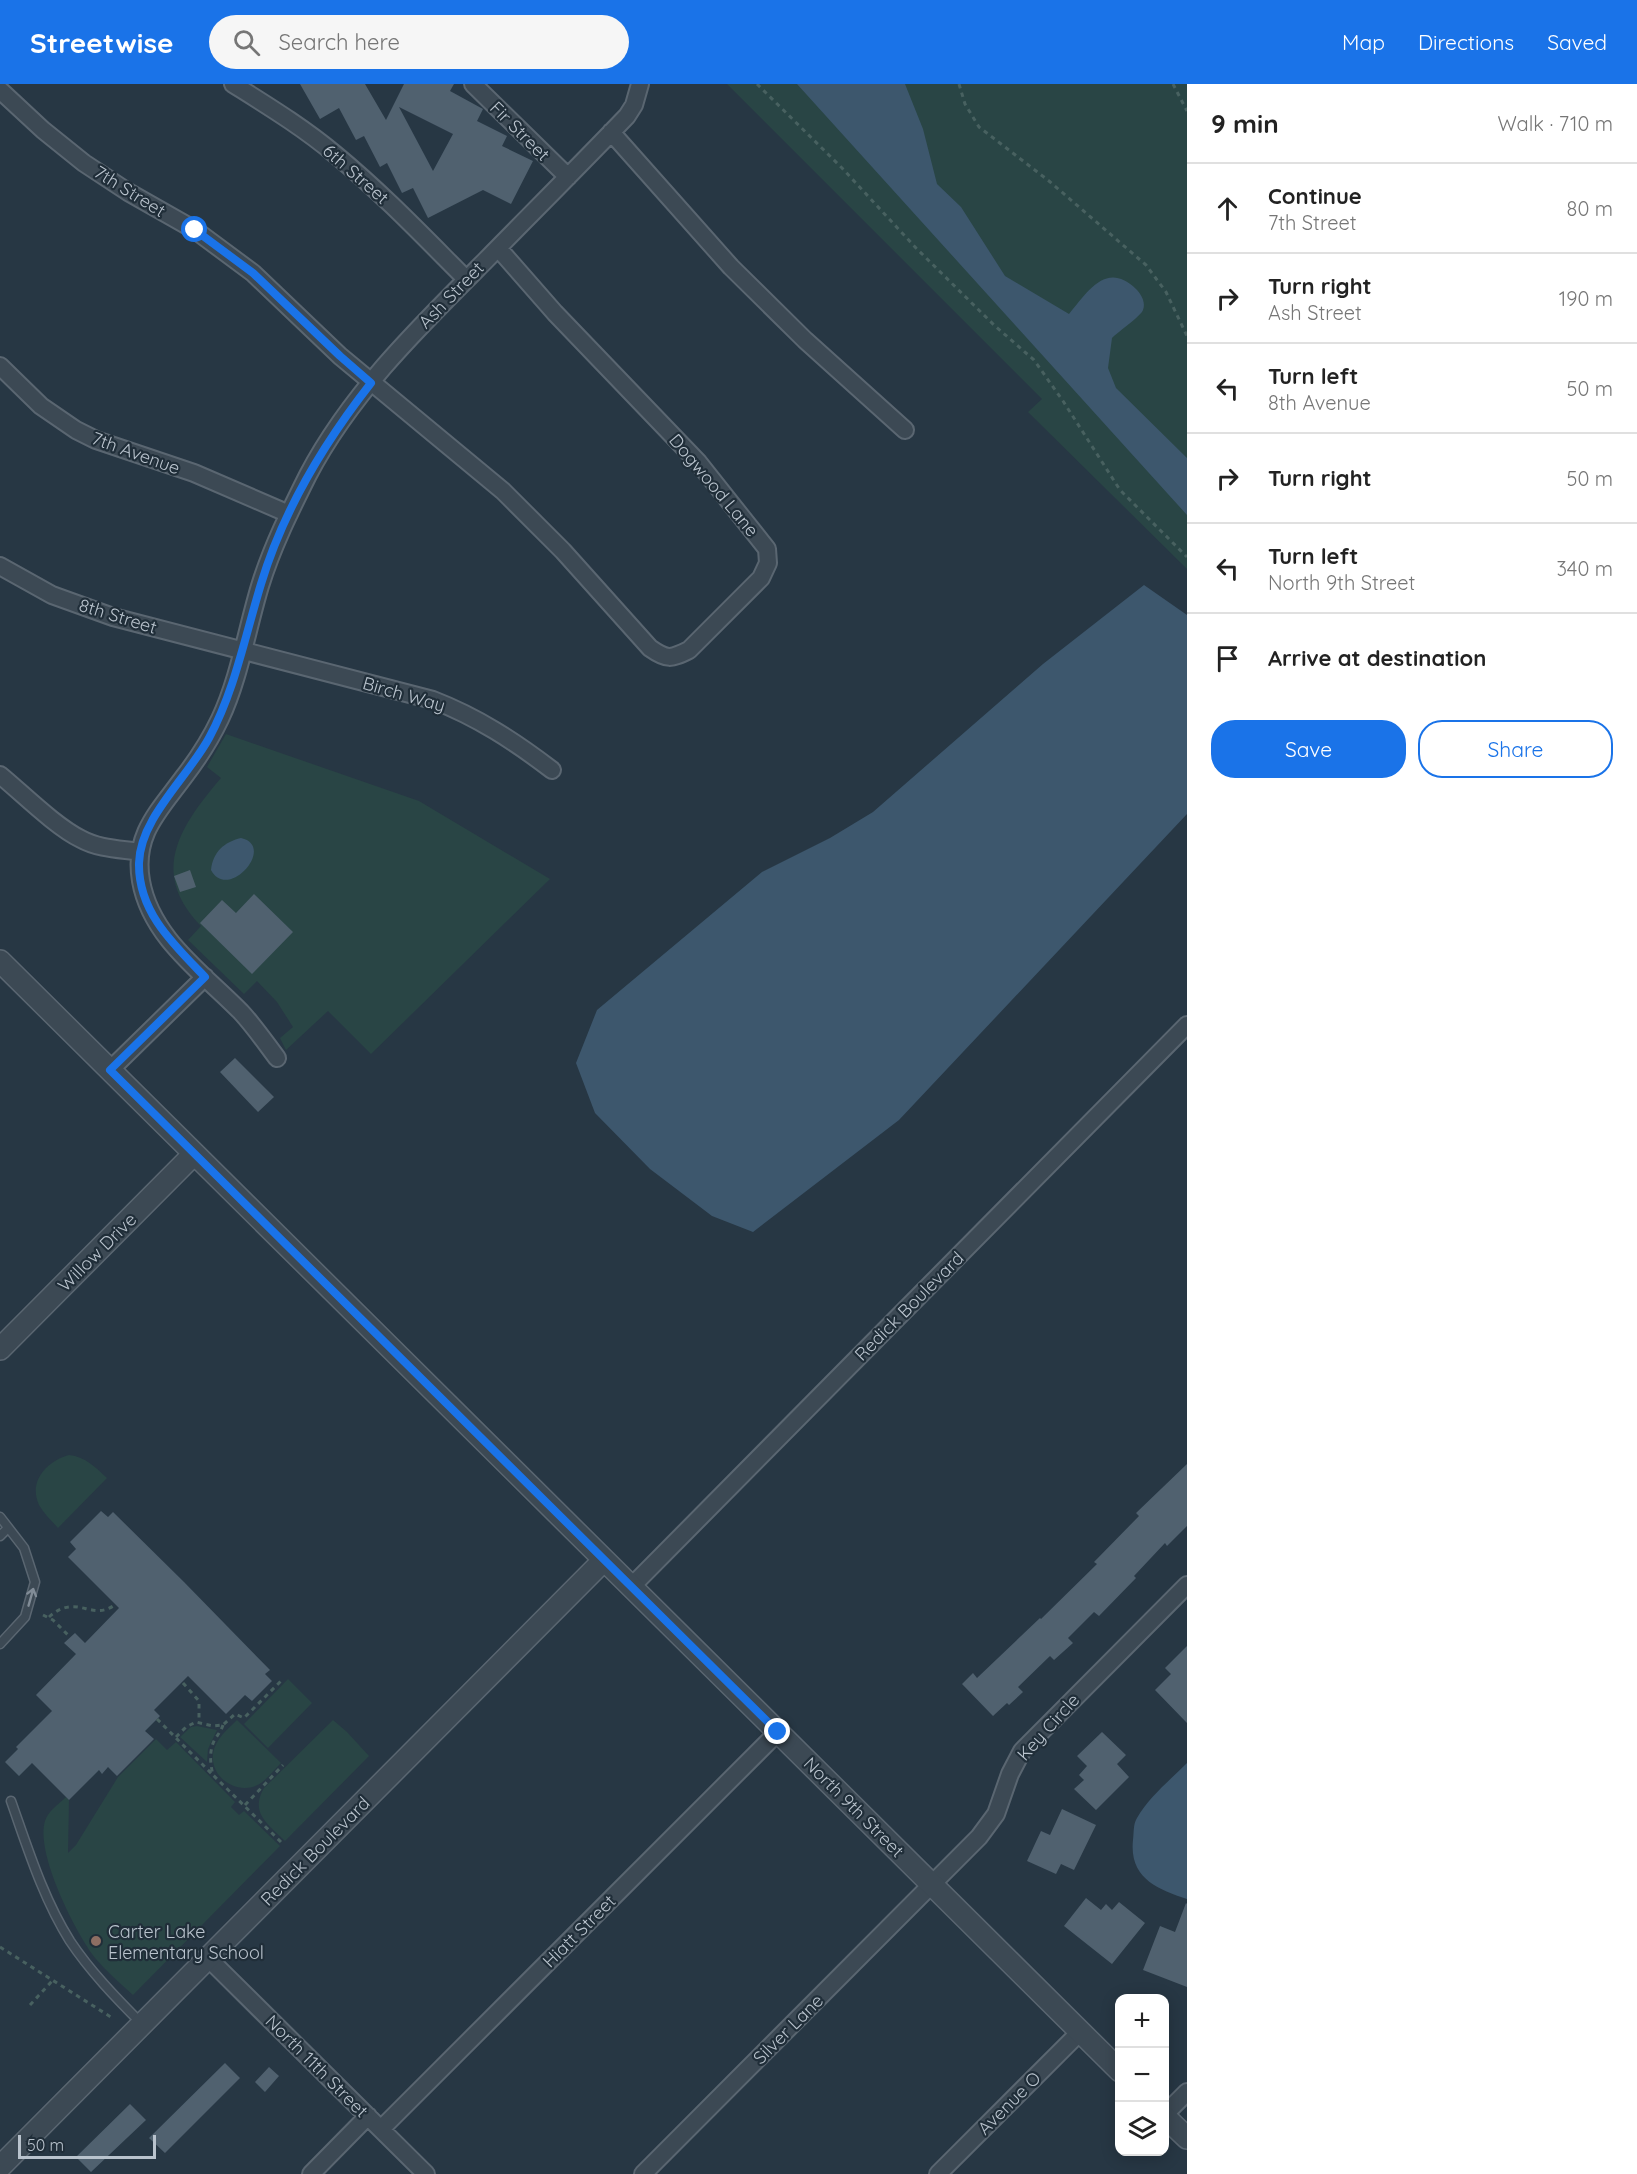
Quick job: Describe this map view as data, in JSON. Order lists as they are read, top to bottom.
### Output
{
  "streets": {
    "street": [
      "Fir Street",
      "6th Street",
      "7th Street",
      "Ash Street",
      "7th Avenue",
      "Dogwood Lane",
      "8th Street",
      "Birch Way",
      "Willow Drive",
      "Redick Boulevard",
      "Key Circle",
      "North 9th Street",
      "Hiatt Street",
      "Silver Lane",
      "North 11th Street",
      "Avenue O"
    ]
  },
  "crossings": [
    ["Fir Street", "Ash Street"],
    ["6th Street", "Ash Street"],
    ["7th Street", "Ash Street"],
    ["7th Street", "Dogwood Lane"],
    ["Ash Street", "7th Avenue"],
    ["Ash Street", "Dogwood Lane"],
    ["Ash Street", "8th Street"],
    ["Ash Street", "Birch Way"],
    ["8th Street", "Birch Way"],
    ["Willow Drive", "North 9th Street"],
    ["Redick Boulevard", "North 9th Street"],
    ["Redick Boulevard", "North 11th Street"],
    ["Key Circle", "North 9th Street"],
    ["Key Circle", "Silver Lane"],
    ["North 9th Street", "Hiatt Street"],
    ["North 9th Street", "Silver Lane"],
    ["North 9th Street", "Avenue O"],
    ["Hiatt Street", "North 11th Street"]
  ],
  "places": ["Carter Lake Elementary School"],
  "scale_bar": "50 m",
  "page": {
    "header": "Streetwise",
    "search": "Search here",
    "nav": ["Map", "Directions", "Saved"],
    "heading": ["9 min", "Walk · 710 m"],
    "list": [
      ["Continue", "7th Street", "80 m"],
      ["Turn right", "Ash Street", "190 m"],
      ["Turn left", "8th Avenue", "50 m"],
      ["Turn right", "50 m"],
      ["Turn left", "North 9th Street", "340 m"],
      "Arrive at destination"
    ],
    "buttons": ["Save", "Share"],
    "map_buttons": ["+", "−"],
    "scale": "50 m"
  }
}
